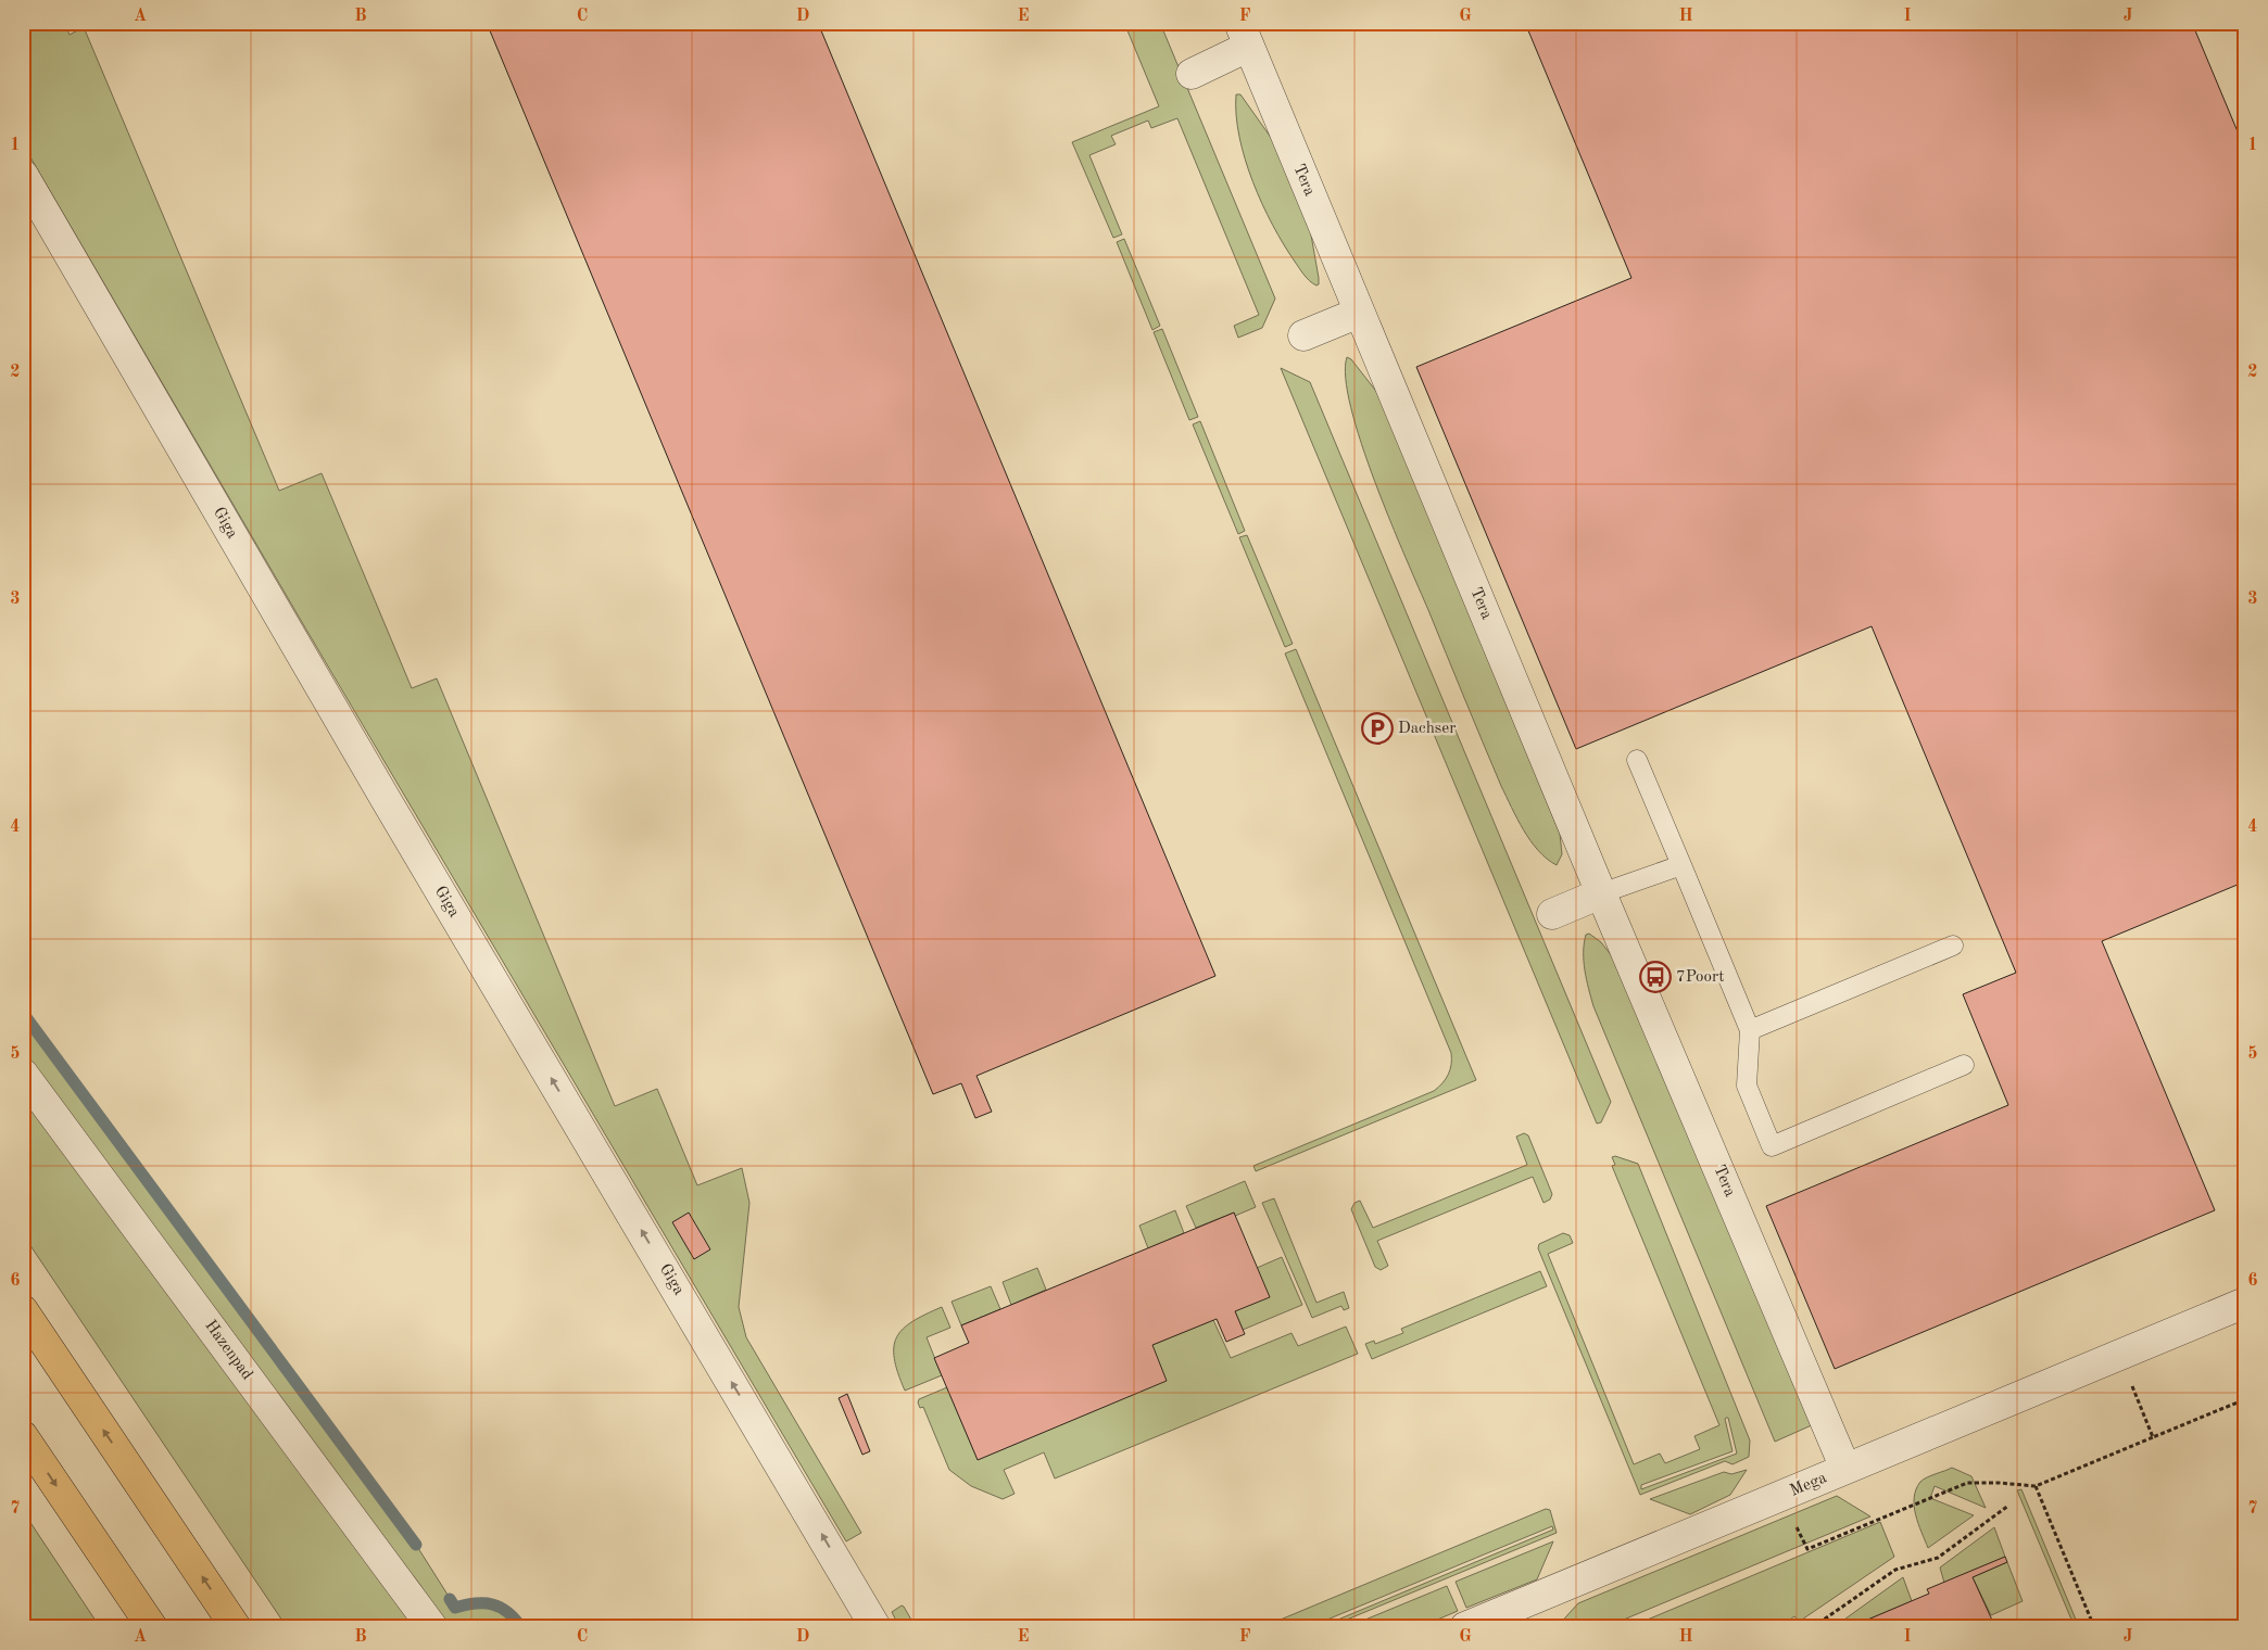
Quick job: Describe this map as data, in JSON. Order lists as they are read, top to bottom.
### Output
{
  "streets": {
    "street": [
      "Tera",
      "Giga",
      "Hazenpad",
      "Mega"
    ]
  },
  "crossings": [
    ["Tera", "Mega"]
  ],
  "one_way": ["Giga"],
  "places": {
    "parking": ["Dachser"],
    "bus stop": ["7Poort"]
  },
  "grid": {
    "columns": [
      "A",
      "B",
      "C",
      "D",
      "E",
      "F",
      "G",
      "H",
      "I",
      "J"
    ],
    "rows": [
      "1",
      "2",
      "3",
      "4",
      "5",
      "6",
      "7"
    ]
  }
}
